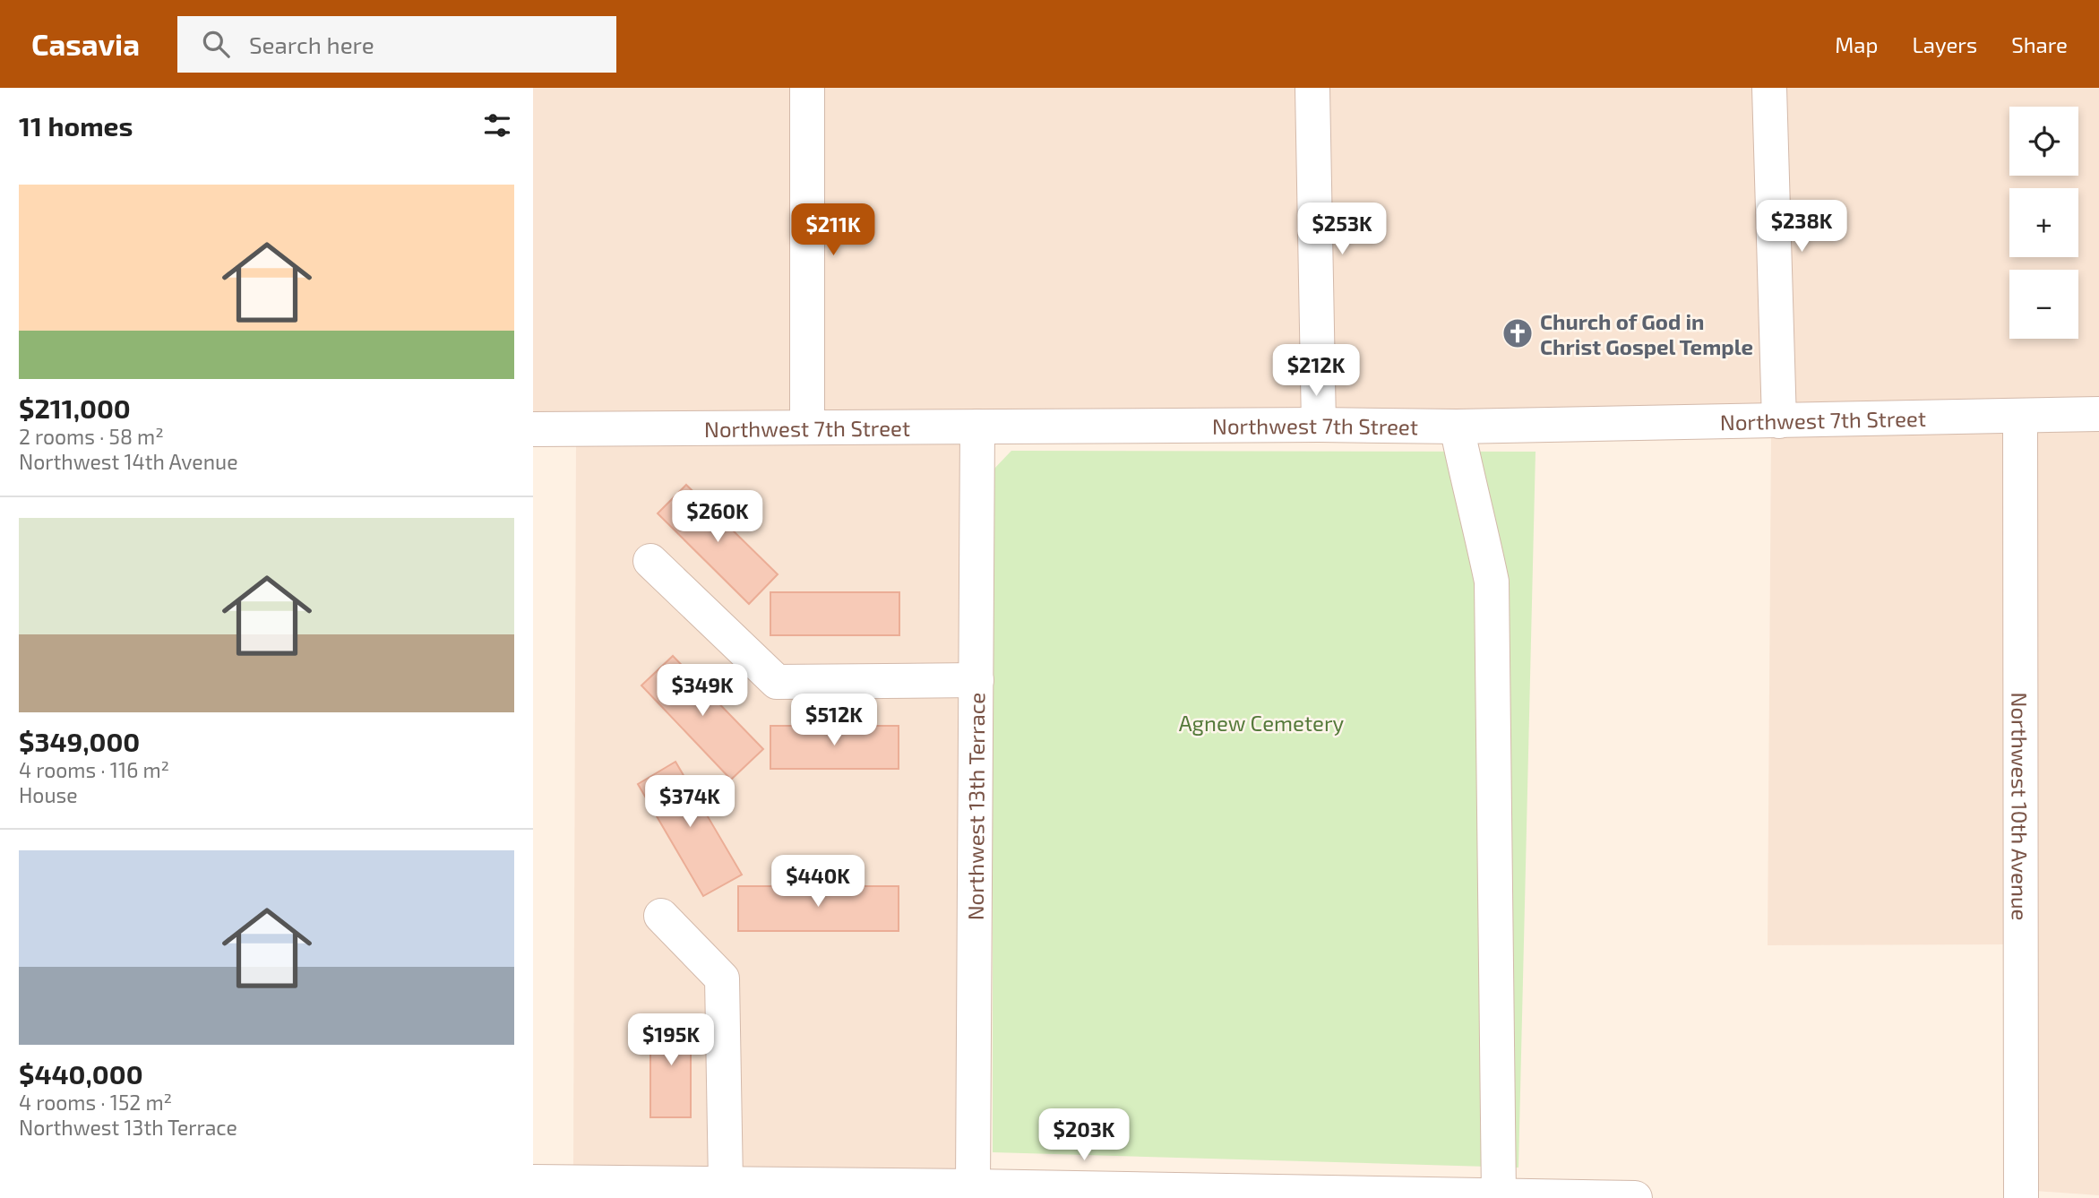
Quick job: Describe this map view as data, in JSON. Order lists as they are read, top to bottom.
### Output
{
  "streets": {
    "street": ["Northwest 7th Street", "Northwest 13th Terrace", "Northwest 10th Avenue"]
  },
  "crossings": [
    ["Northwest 7th Street", "Northwest 13th Terrace"],
    ["Northwest 7th Street", "Northwest 10th Avenue"]
  ],
  "parks": ["Agnew Cemetery"],
  "places": {
    "church": ["Church of God in Christ Gospel Temple"]
  },
  "page": {
    "header": "Casavia",
    "search": "Search here",
    "nav": ["Map", "Layers", "Share"],
    "heading": "11 homes",
    "map_buttons": ["+", "−"],
    "list": [
      {
        "name": "$211,000",
        "note": "2 rooms · 58 m² · Northwest 14th Avenue"
      },
      {
        "name": "$349,000",
        "note": "4 rooms · 116 m² · House"
      },
      {
        "name": "$440,000",
        "note": "4 rooms · 152 m² · Northwest 13th Terrace"
      }
    ],
    "price": [
      "$238K",
      "$253K",
      "$211K",
      "$212K",
      "$260K",
      "$349K",
      "$512K",
      "$374K",
      "$440K",
      "$195K",
      "$203K"
    ]
  }
}
